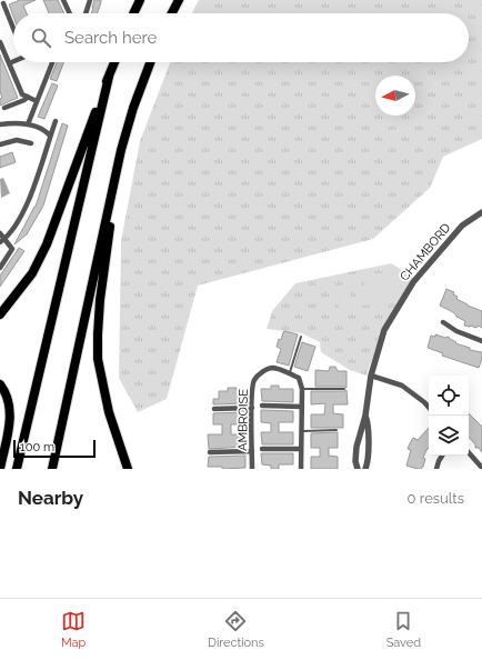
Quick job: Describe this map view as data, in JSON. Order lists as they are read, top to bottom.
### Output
{
  "streets": {
    "street": ["CHAMBORD", "AMBROISE"]
  },
  "scale_bar": "100 m",
  "north": "left",
  "page": {
    "search": "Search here",
    "scale": "100 m",
    "heading": ["Nearby", "0 results"],
    "nav": ["Map", "Directions", "Saved"]
  }
}
